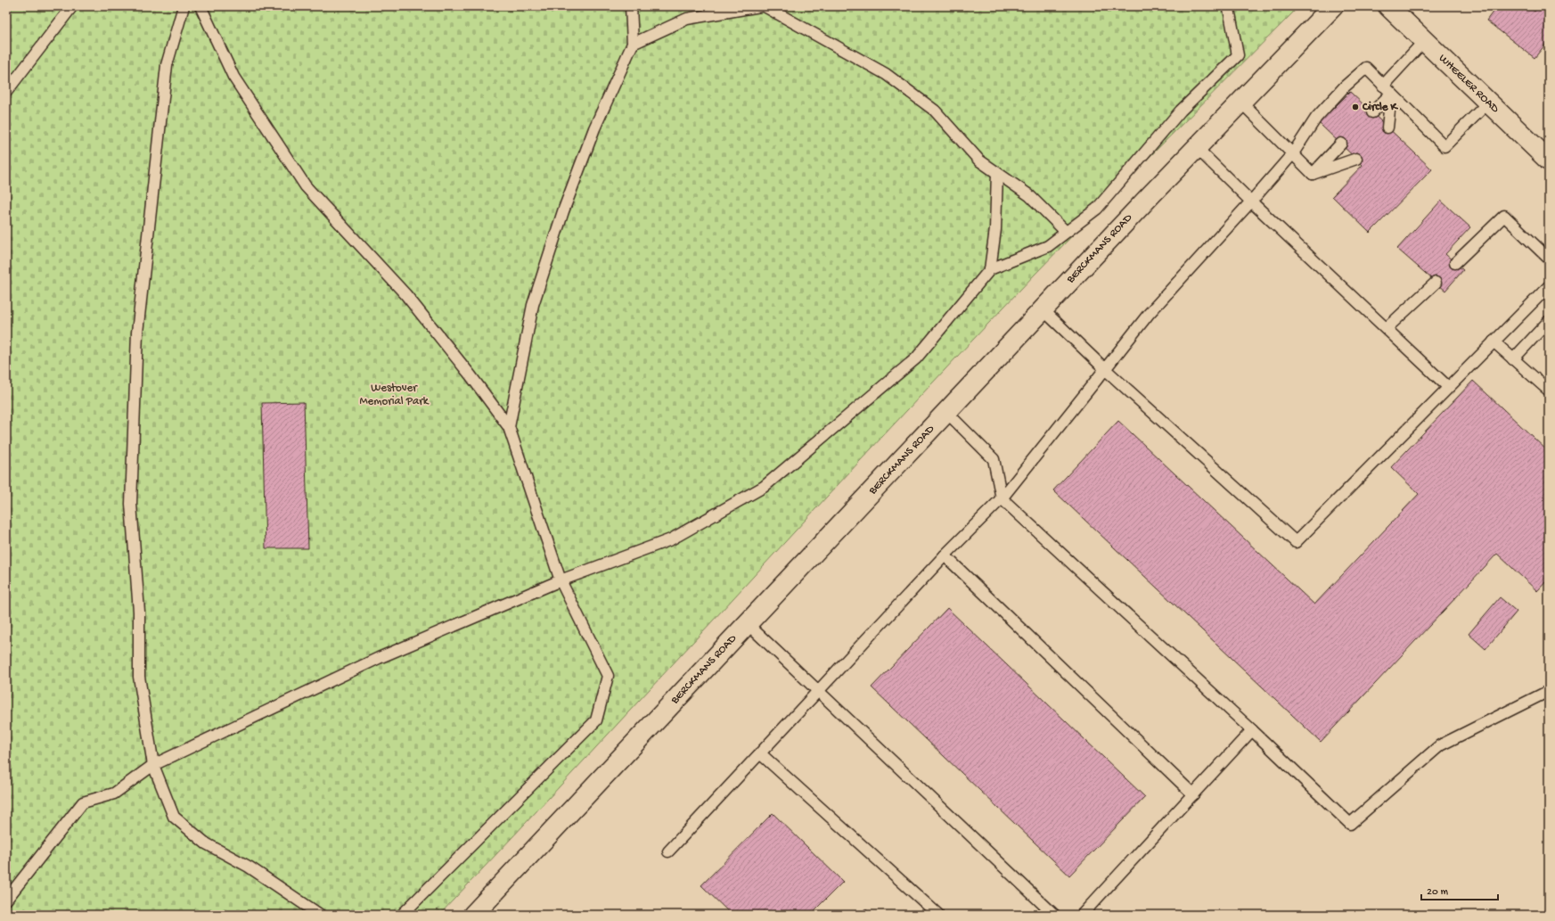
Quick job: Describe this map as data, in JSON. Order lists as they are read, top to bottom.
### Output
{
  "streets": {
    "main road": ["WHEELER ROAD", "BERCKMANS ROAD"]
  },
  "parks": ["Westover Memorial Park"],
  "places": ["Circle K"],
  "scale_bar": "20 m"
}
